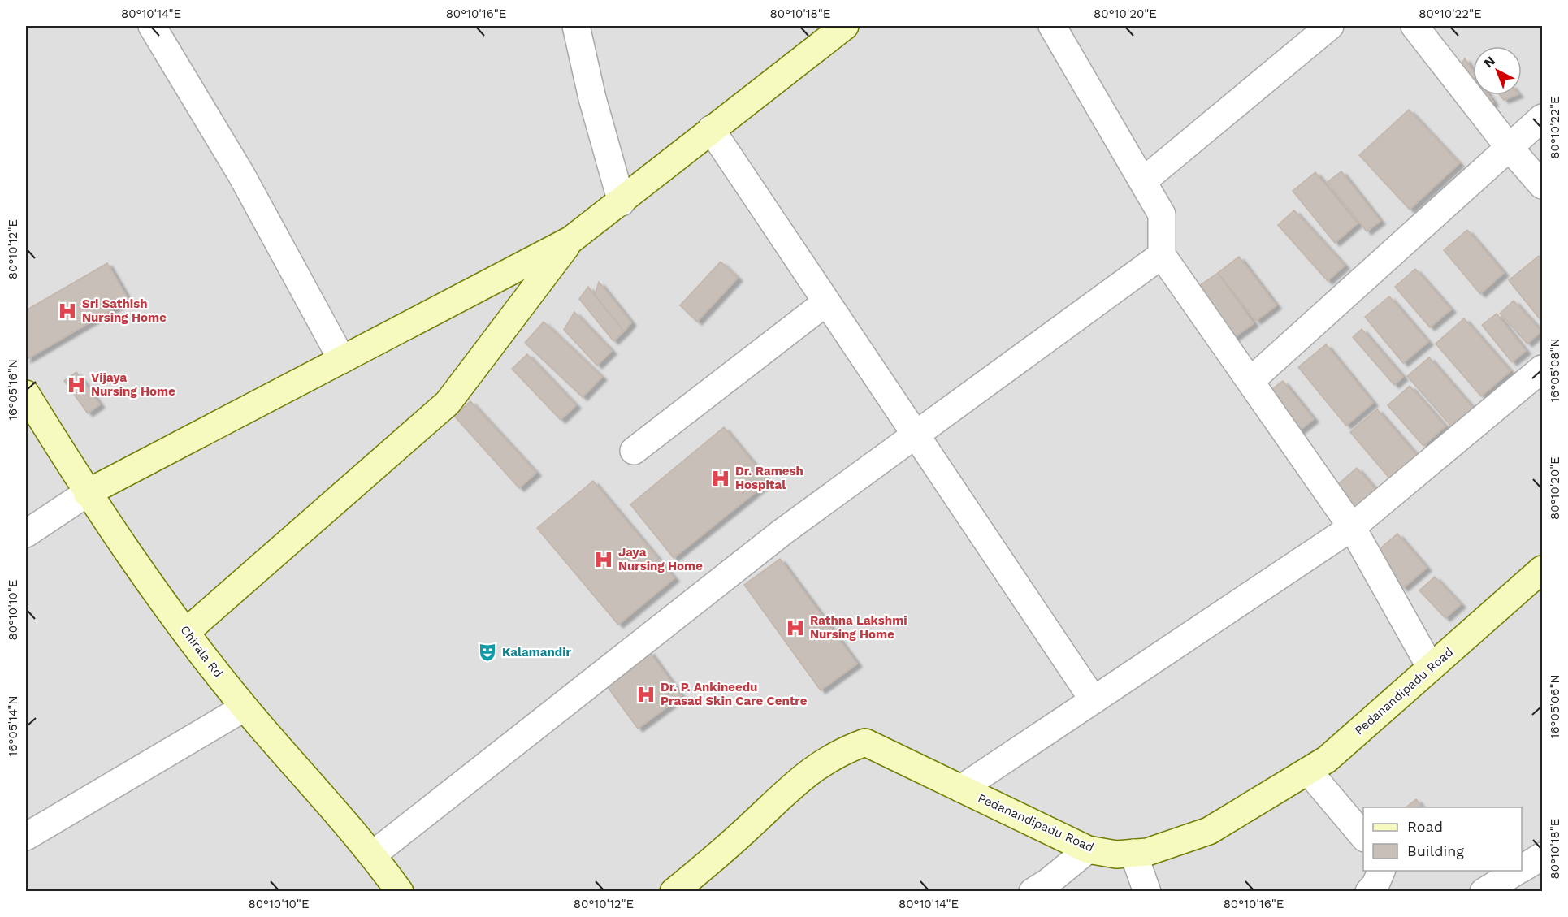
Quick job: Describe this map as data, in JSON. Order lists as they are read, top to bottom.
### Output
{
  "streets": {
    "main road": ["Chirala Rd", "Pedanandipadu Road"]
  },
  "places": {
    "hospital": [
      "Sri Sathish Nursing Home",
      "Vijaya Nursing Home",
      "Dr. Ramesh Hospital",
      "Jaya Nursing Home",
      "Rathna Lakshmi Nursing Home",
      "Dr. P. Ankineedu Prasad Skin Care Centre"
    ],
    "theatre": ["Kalamandir"]
  },
  "legend": ["Road", "Building"],
  "north": "top left",
  "coordinates": [
    "80°10'14\"E",
    "80°10'16\"E",
    "80°10'18\"E",
    "80°10'20\"E",
    "80°10'22\"E",
    "80°10'12\"E",
    "16°05'08\"N",
    "16°05'16\"N",
    "80°10'10\"E",
    "16°05'06\"N",
    "16°05'14\"N"
  ]
}
